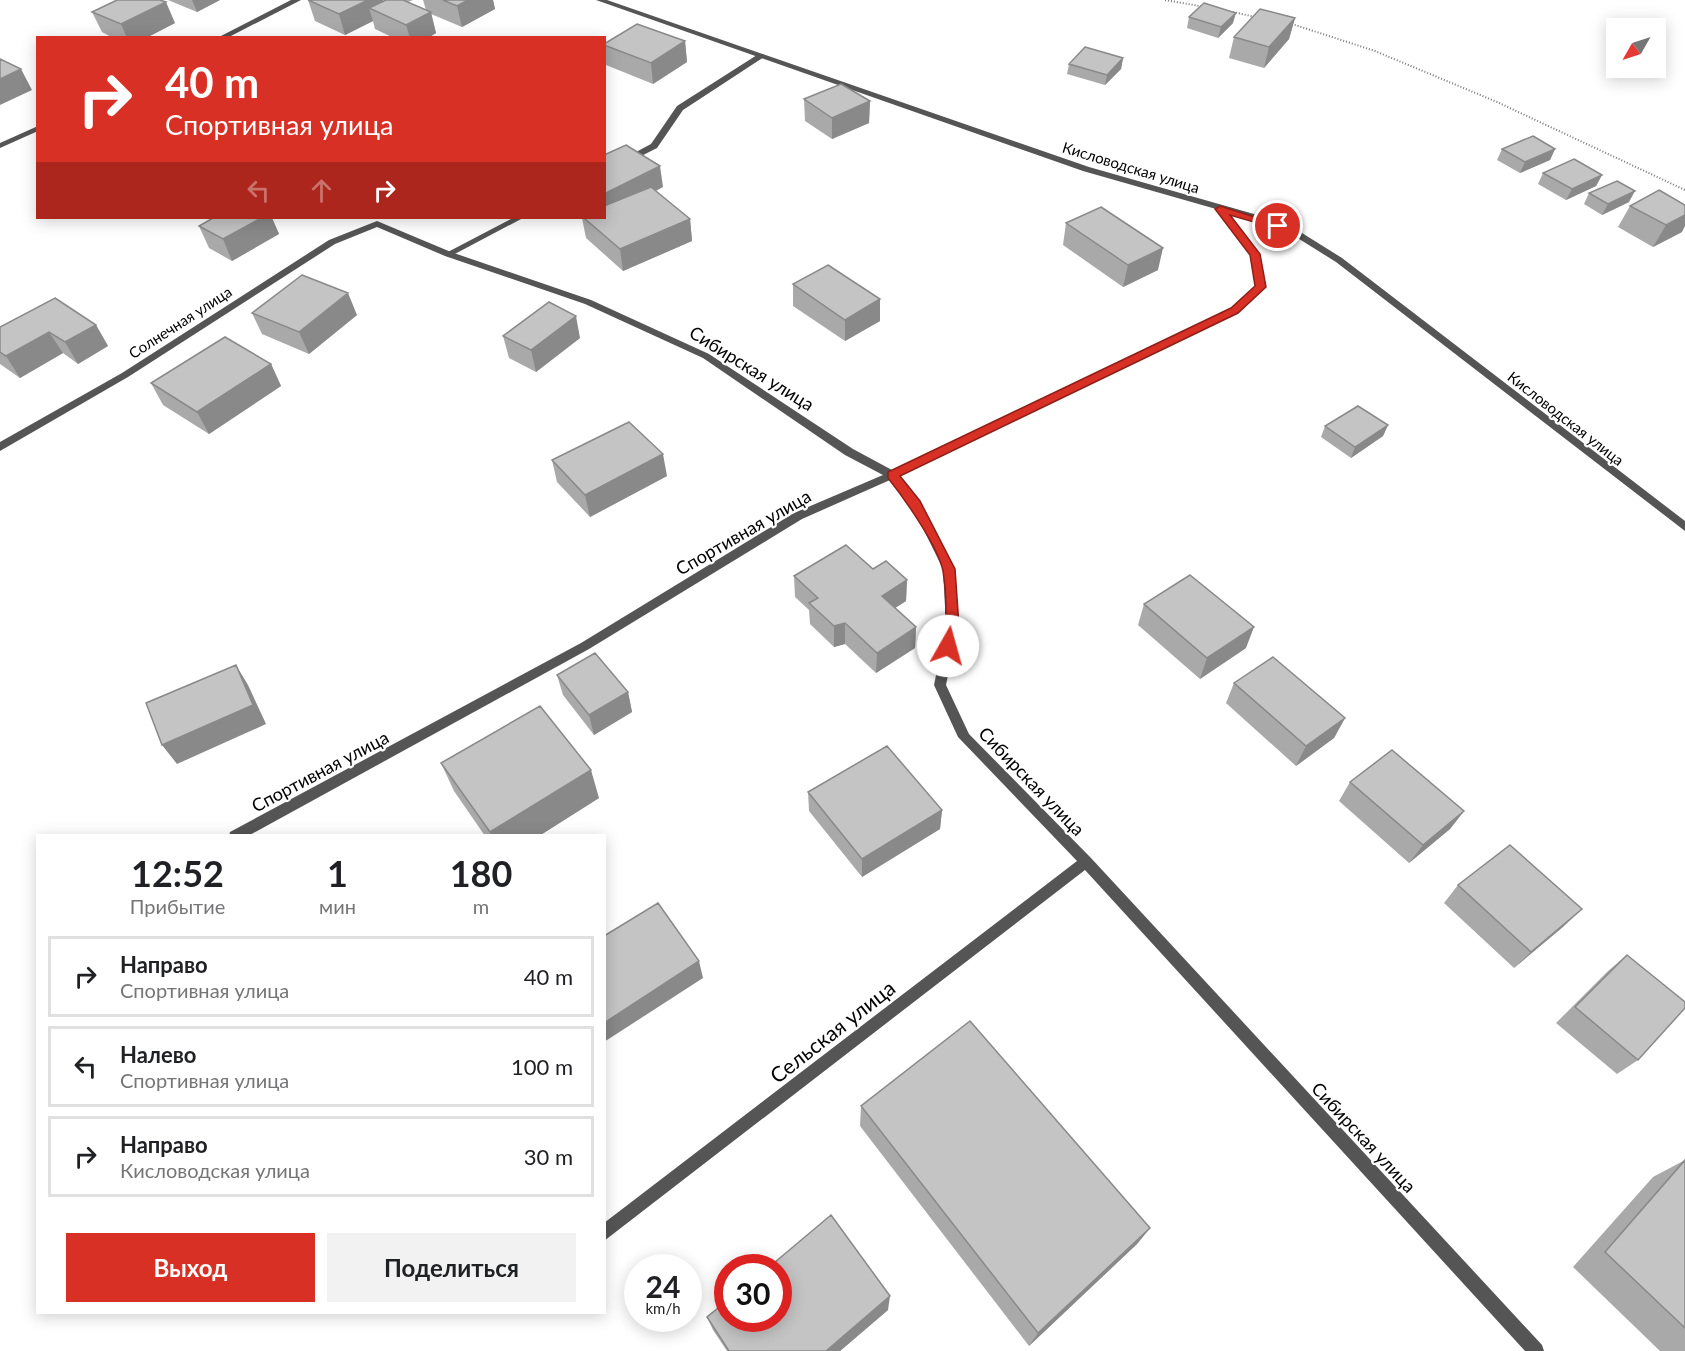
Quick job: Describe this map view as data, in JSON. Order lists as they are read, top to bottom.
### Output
{
  "streets": {
    "street": [
      "Кисловодская улица",
      "Солнечная улица",
      "Сибирская улица",
      "Спортивная улица",
      "Сельская улица"
    ]
  },
  "crossings": [
    ["Кисловодская улица", "Спортивная улица"],
    ["Солнечная улица", "Сибирская улица"],
    ["Сибирская улица", "Спортивная улица"],
    ["Сибирская улица", "Сельская улица"]
  ],
  "north": "bottom left",
  "page": {
    "turn": ["40 m", "Спортивная улица"],
    "eta": [
      "12:52",
      "Прибытие",
      "1",
      "мин",
      "180",
      "m"
    ],
    "list": [
      {
        "name": "Направо",
        "note": "Спортивная улица",
        "value": "40 m"
      },
      {
        "name": "Налево",
        "note": "Спортивная улица",
        "value": "100 m"
      },
      {
        "name": "Направо",
        "note": "Кисловодская улица",
        "value": "30 m"
      }
    ],
    "buttons": ["Выход", "Поделиться"],
    "speed": "24 km/h",
    "limit": "30"
  }
}
